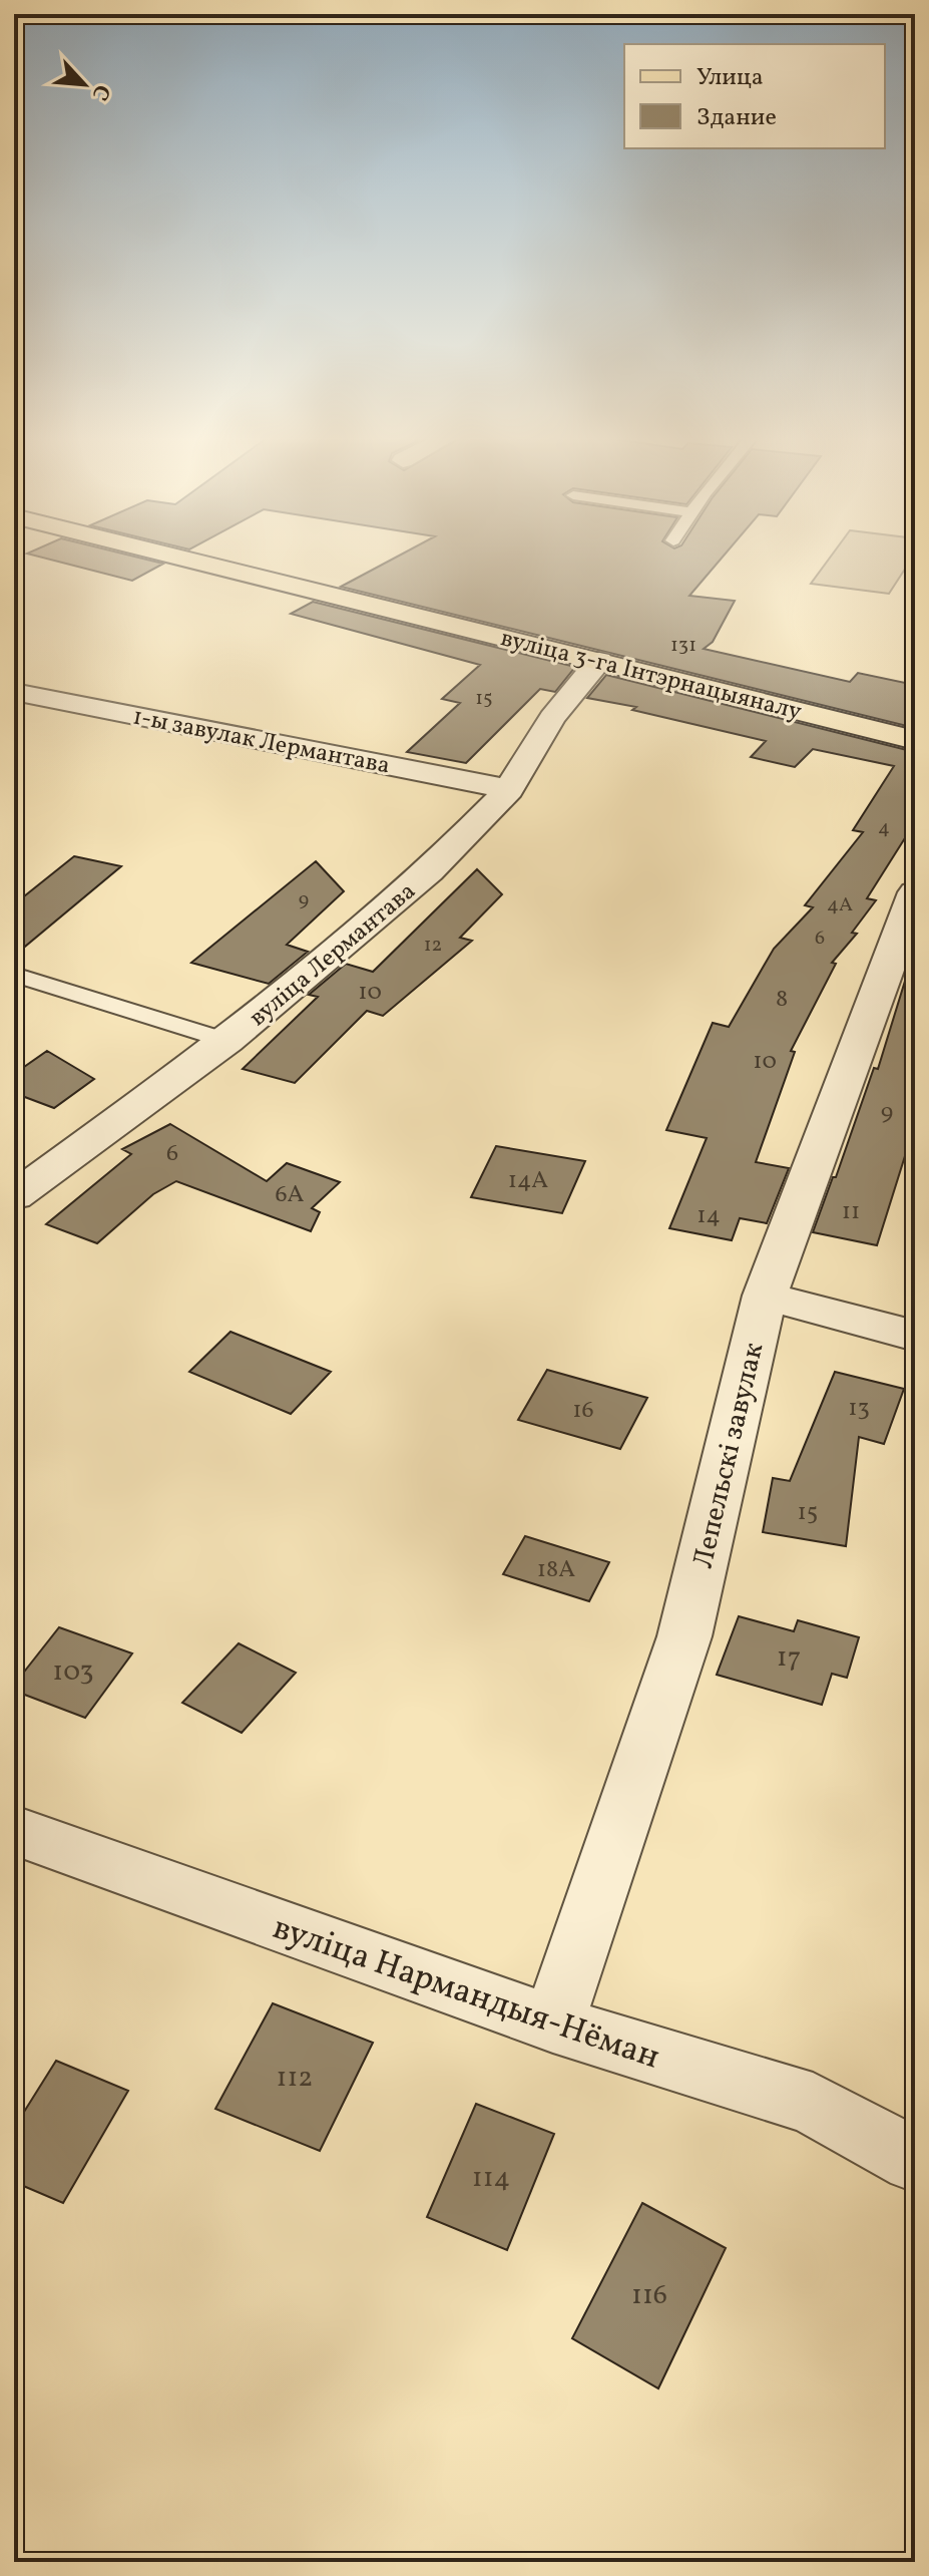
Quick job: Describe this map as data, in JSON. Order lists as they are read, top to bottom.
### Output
{
  "streets": {
    "main road": ["вуліца 3-га Інтэрнацыяналу"],
    "street": [
      "1-ы завулак Лермантава",
      "вуліца Лермантава",
      "Лепельскі завулак",
      "вуліца Нармандыя-Нёман"
    ]
  },
  "crossings": [
    ["вуліца 3-га Інтэрнацыяналу", "вуліца Лермантава"],
    ["1-ы завулак Лермантава", "вуліца Лермантава"],
    ["Лепельскі завулак", "вуліца Нармандыя-Нёман"]
  ],
  "house_numbers": [
    "131",
    "15",
    "4",
    "9",
    "4А",
    "6",
    "12",
    "10",
    "8",
    "10",
    "9",
    "6",
    "14А",
    "6А",
    "11",
    "14",
    "13",
    "16",
    "15",
    "18А",
    "17",
    "103",
    "112",
    "114",
    "116"
  ],
  "legend": ["Улица", "Здание"],
  "north": "bottom right"
}
